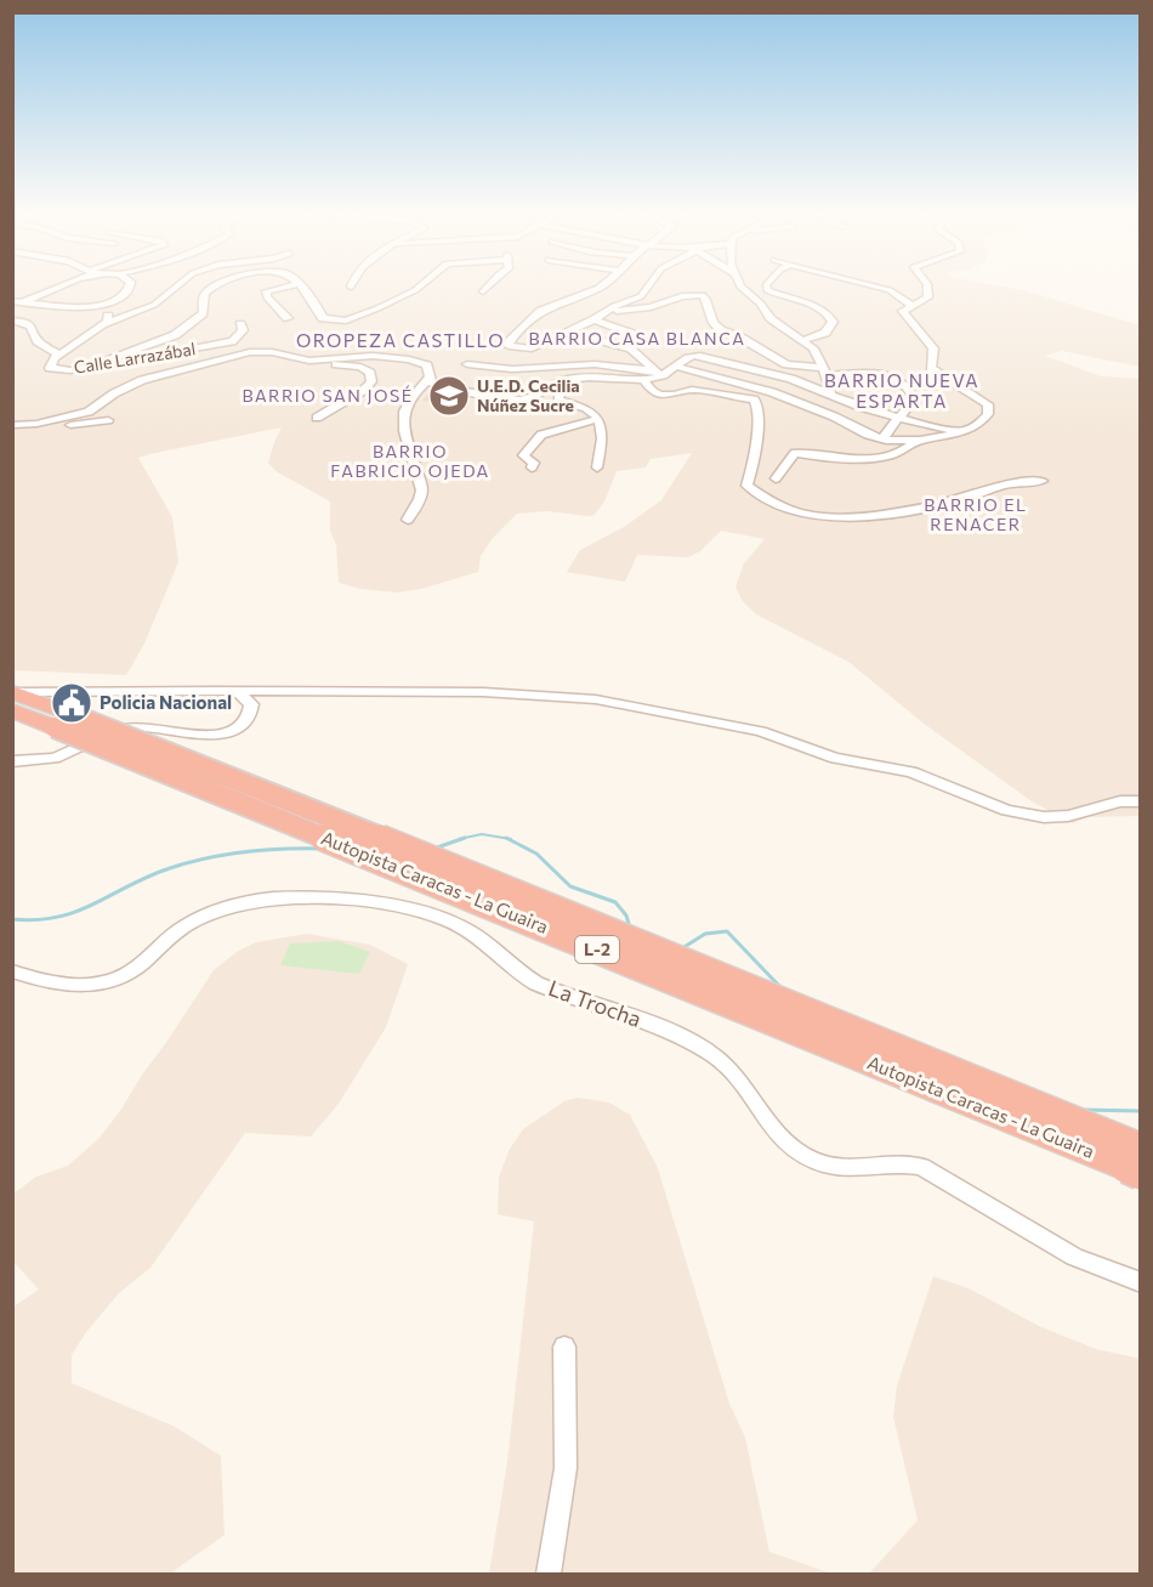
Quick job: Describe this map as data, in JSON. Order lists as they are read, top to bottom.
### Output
{
  "streets": {
    "highway": ["Autopista Caracas - La Guaira", "L-2"],
    "street": ["Calle Larrazábal", "La Trocha"]
  },
  "districts": [
    "BARRIO CASA BLANCA",
    "OROPEZA CASTILLO",
    "BARRIO NUEVA ESPARTA",
    "BARRIO SAN JOSÉ",
    "BARRIO FABRICIO OJEDA",
    "BARRIO EL RENACER"
  ],
  "places": {
    "school or university": ["U.E.D. Cecilia Núñez Sucre"],
    "public building": ["Policia Nacional"]
  }
}
